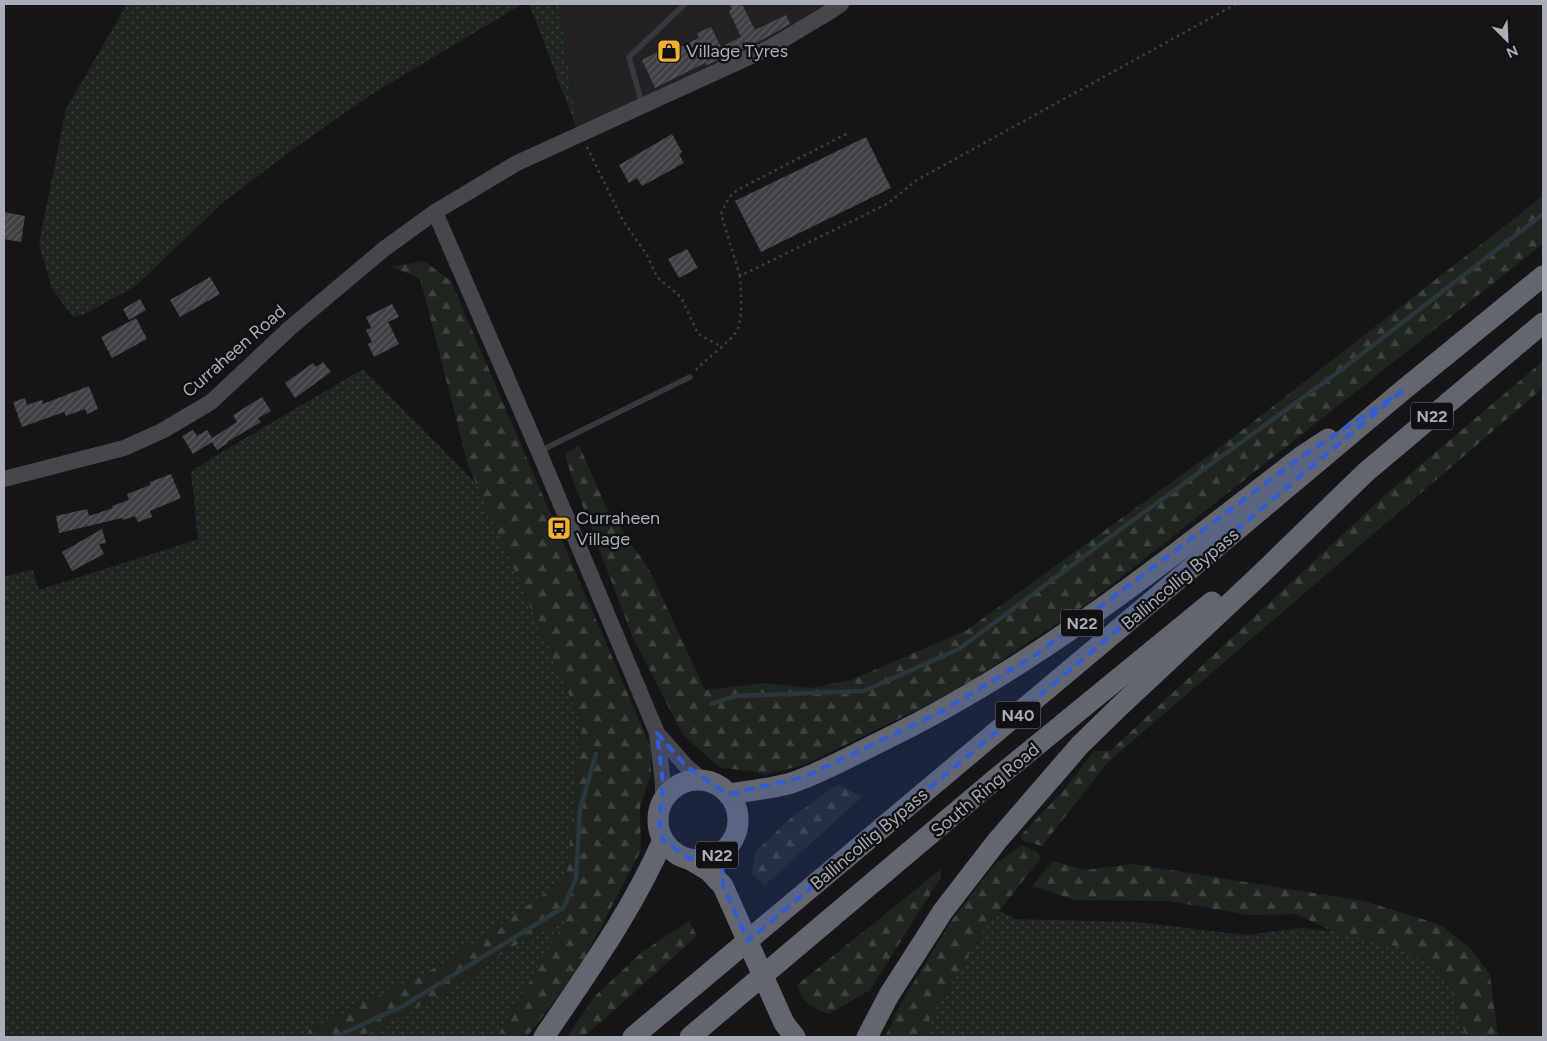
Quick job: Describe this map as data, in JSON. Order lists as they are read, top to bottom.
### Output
{
  "streets": {
    "highway": [
      "N22",
      "Ballincollig Bypass",
      "N40",
      "South Ring Road"
    ],
    "street": ["Curraheen Road"]
  },
  "crossings": [
    ["N22", "Ballincollig Bypass"],
    ["N22", "South Ring Road"]
  ],
  "places": {
    "shop": ["Village Tyres"],
    "bus stop": ["Curraheen Village"]
  },
  "north": "bottom right"
}
